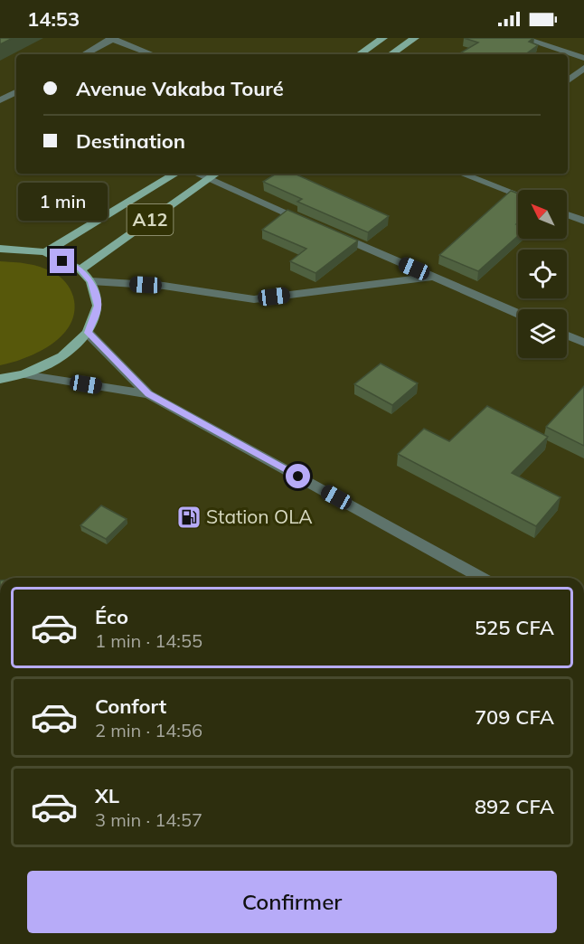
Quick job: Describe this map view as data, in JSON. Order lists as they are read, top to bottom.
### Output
{
  "streets": {
    "main road": ["A12"]
  },
  "places": {
    "fuel station": ["Station OLA"]
  },
  "north": "top left",
  "page": {
    "status": "14:53",
    "banner": ["Avenue Vakaba Touré", "Destination"],
    "bubble": "1 min",
    "list": [
      {
        "name": "Éco",
        "note": "1 min · 14:55",
        "value": "525 CFA"
      },
      {
        "name": "Confort",
        "note": "2 min · 14:56",
        "value": "709 CFA"
      },
      {
        "name": "XL",
        "note": "3 min · 14:57",
        "value": "892 CFA"
      }
    ],
    "buttons": "Confirmer"
  }
}
